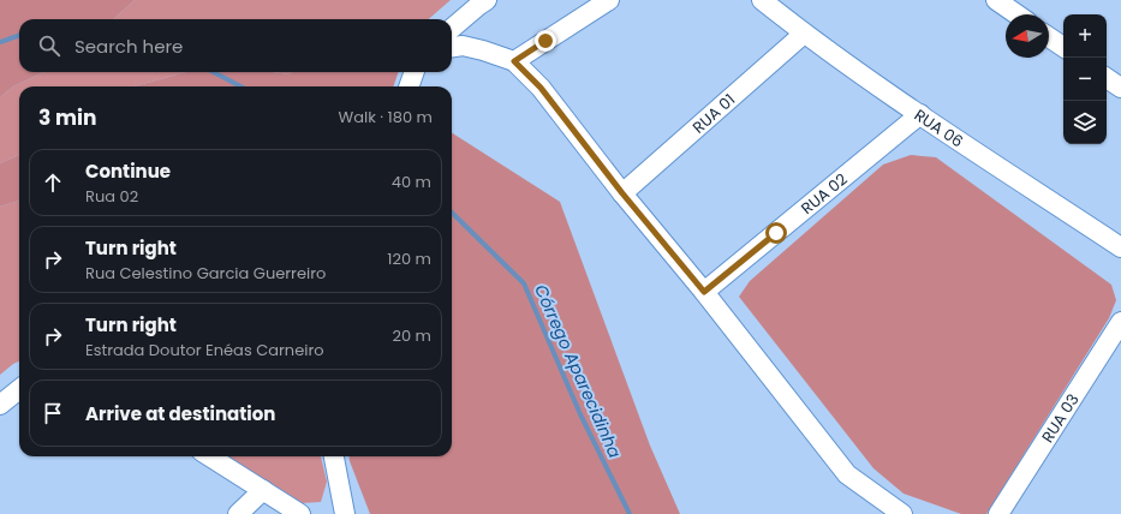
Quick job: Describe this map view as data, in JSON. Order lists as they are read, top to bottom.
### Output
{
  "streets": {
    "street": [
      "RUA 01",
      "RUA 06",
      "RUA 02",
      "RUA 03"
    ]
  },
  "crossings": [
    ["RUA 01", "RUA 06"],
    ["RUA 06", "RUA 02"]
  ],
  "water": ["Córrego Aparecidinha"],
  "north": "left",
  "page": {
    "map_buttons": ["+", "−"],
    "search": "Search here",
    "heading": ["3 min", "Walk · 180 m"],
    "list": [
      ["Continue", "Rua 02", "40 m"],
      ["Turn right", "Rua Celestino Garcia Guerreiro", "120 m"],
      ["Turn right", "Estrada Doutor Enéas Carneiro", "20 m"],
      "Arrive at destination"
    ]
  }
}
